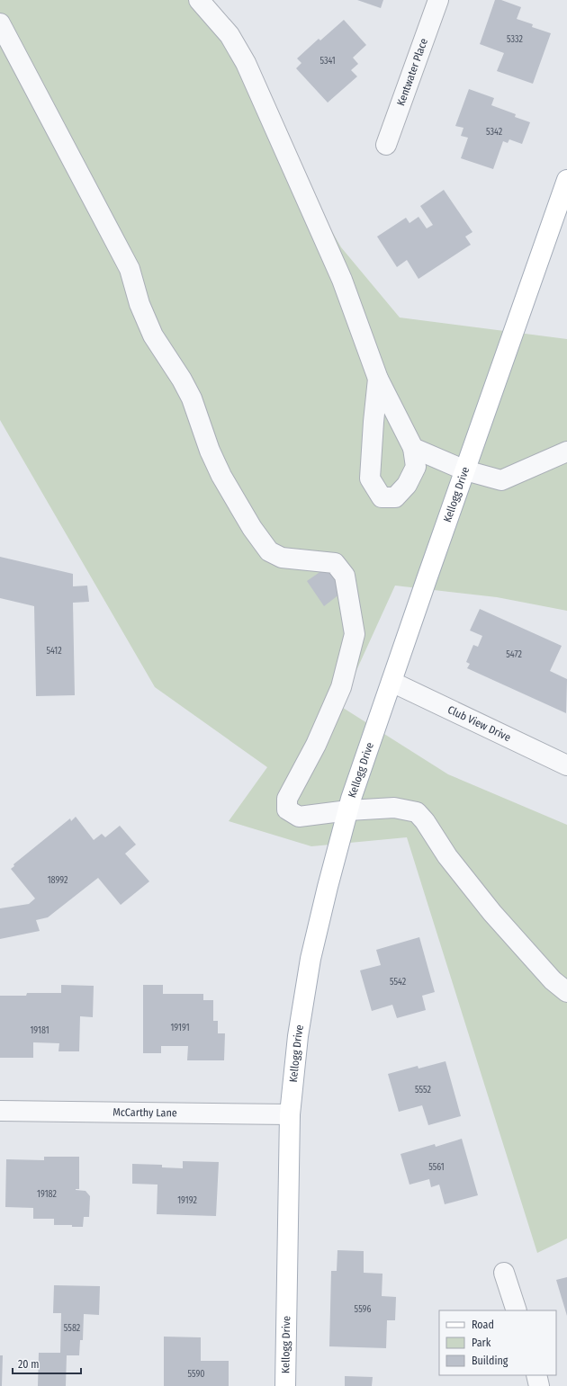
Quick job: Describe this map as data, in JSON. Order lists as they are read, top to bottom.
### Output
{
  "streets": {
    "main road": ["Kellogg Drive"],
    "street": ["Kentwater Place", "Club View Drive", "McCarthy Lane"]
  },
  "crossings": [
    ["Kellogg Drive", "Club View Drive"],
    ["Kellogg Drive", "McCarthy Lane"]
  ],
  "house_numbers": [
    "5332",
    "5341",
    "5342",
    "5412",
    "5472",
    "18992",
    "5542",
    "19191",
    "19181",
    "5552",
    "5561",
    "19182",
    "19192",
    "5596",
    "5582",
    "5590"
  ],
  "legend": ["Road", "Park", "Building"],
  "scale_bar": "20 m"
}
